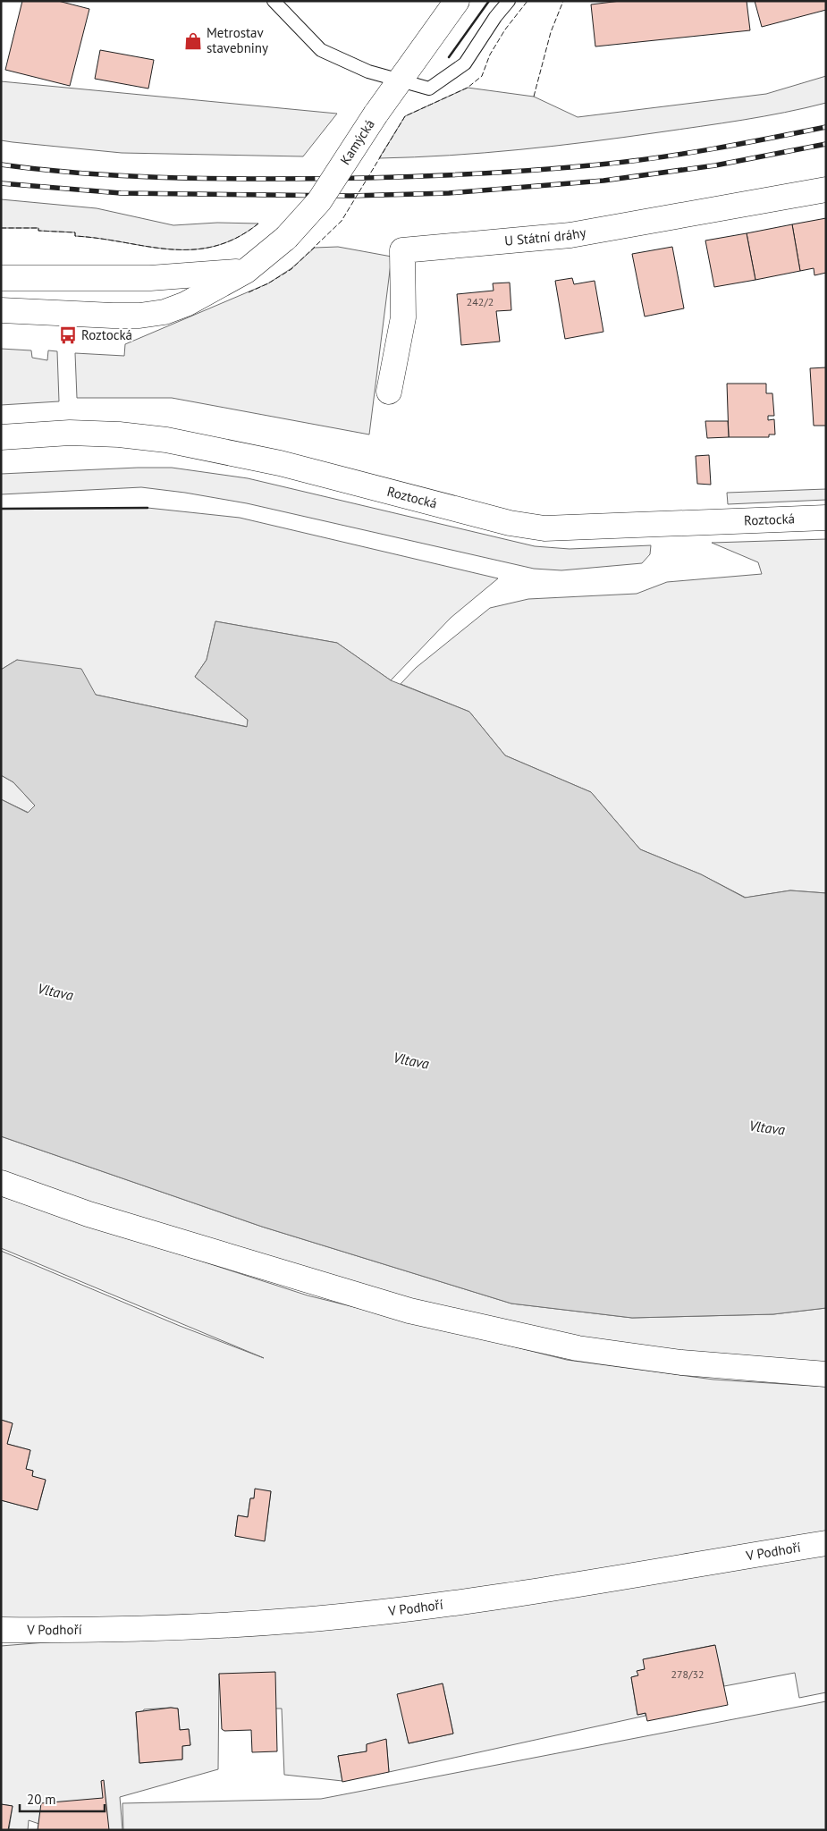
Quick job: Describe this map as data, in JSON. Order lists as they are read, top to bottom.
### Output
{
  "streets": {
    "street": [
      "Kamýcká",
      "U Státní dráhy",
      "Roztocká",
      "V Podhoří"
    ]
  },
  "water": ["Vltava"],
  "places": {
    "shop": ["Metrostav stavebniny"],
    "bus stop": ["Roztocká"]
  },
  "house_numbers": ["242/2", "278/32"],
  "scale_bar": "20 m"
}
